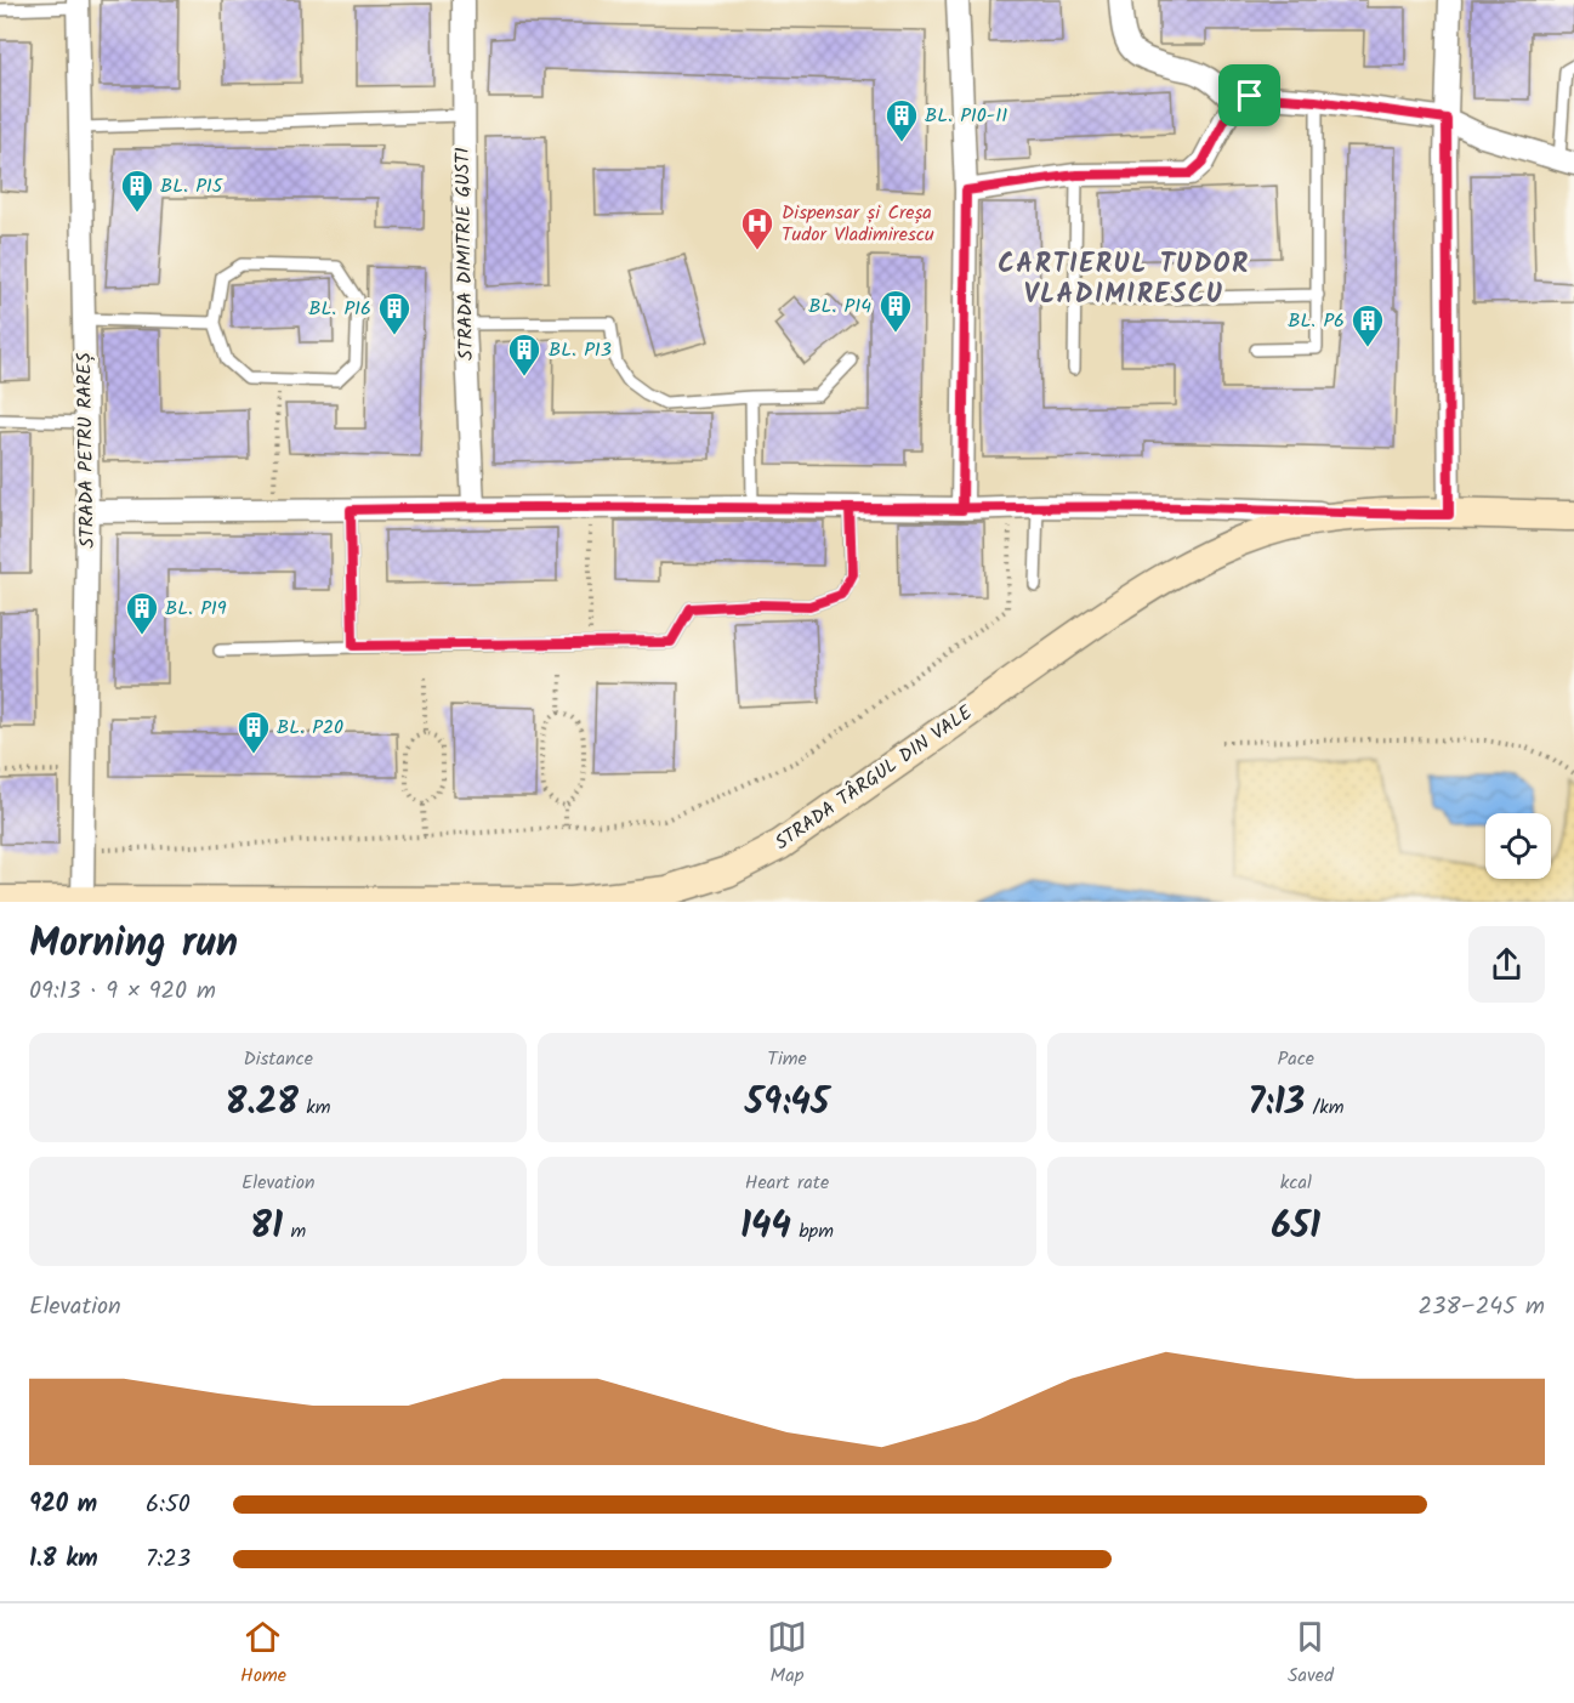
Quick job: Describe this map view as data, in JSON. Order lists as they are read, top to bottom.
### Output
{
  "streets": {
    "street": ["STRADA DIMITRIE GUSTI", "STRADA PETRU RAREȘ", "STRADA TÂRGUL DIN VALE"]
  },
  "crossings": [
    ["STRADA PETRU RAREȘ", "STRADA TÂRGUL DIN VALE"]
  ],
  "districts": ["CARTIERUL TUDOR VLADIMIRESCU"],
  "places": {
    "building": [
      "BL. P10-11",
      "BL. P15",
      "BL. P14",
      "BL. P16",
      "BL. P6",
      "BL. P13",
      "BL. P19",
      "BL. P20"
    ],
    "hospital": ["Dispensar și Creșa Tudor Vladimirescu"]
  },
  "page": {
    "heading": ["Morning run", "09:13 · 9 × 920 m"],
    "stats": [
      ["Distance", "8.28 km"],
      ["Time", "59:45"],
      ["Pace", "7:13 /km"],
      ["Elevation", "81 m"],
      ["Heart rate", "144 bpm"],
      ["kcal", "651"]
    ],
    "chart": ["Elevation", "238–245 m"],
    "list": [
      {
        "name": "920 m",
        "note": "6:50"
      },
      {
        "name": "1.8 km",
        "note": "7:23"
      }
    ],
    "tabs": ["Home", "Map", "Saved"]
  }
}
